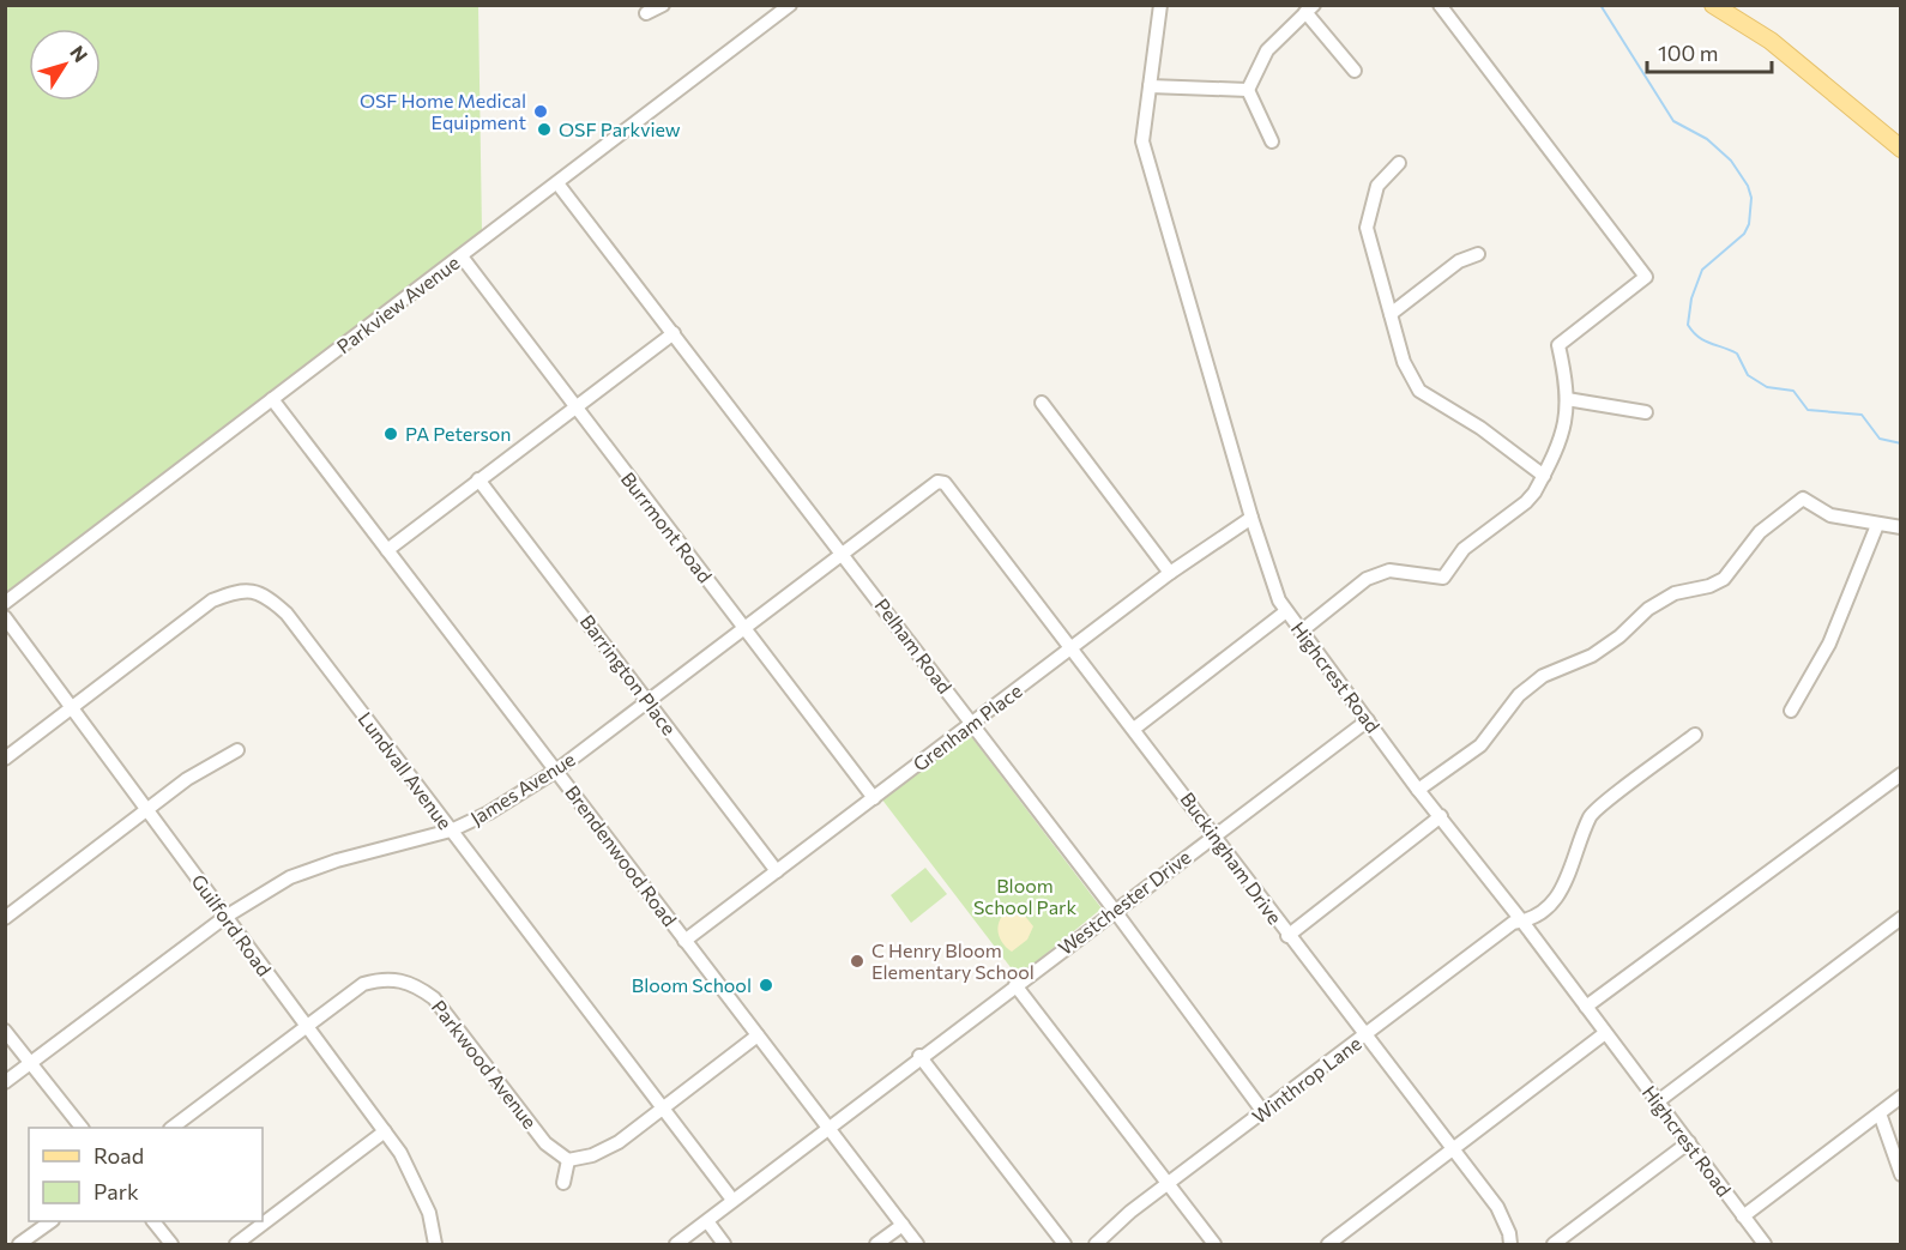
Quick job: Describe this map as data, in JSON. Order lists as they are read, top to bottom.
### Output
{
  "streets": {
    "street": [
      "Parkview Avenue",
      "Burrmont Road",
      "Pelham Road",
      "Barrington Place",
      "Highcrest Road",
      "Grenham Place",
      "Lundvall Avenue",
      "James Avenue",
      "Brendenwood Road",
      "Buckingham Drive",
      "Westchester Drive",
      "Guilford Road",
      "Parkwood Avenue",
      "Winthrop Lane"
    ]
  },
  "crossings": [
    ["Parkview Avenue", "Burrmont Road"],
    ["Parkview Avenue", "Pelham Road"],
    ["Parkview Avenue", "Brendenwood Road"],
    ["Burrmont Road", "Grenham Place"],
    ["Burrmont Road", "James Avenue"],
    ["Pelham Road", "Grenham Place"],
    ["Pelham Road", "James Avenue"],
    ["Pelham Road", "Westchester Drive"],
    ["Pelham Road", "Winthrop Lane"],
    ["Barrington Place", "Grenham Place"],
    ["Barrington Place", "James Avenue"],
    ["Highcrest Road", "Grenham Place"],
    ["Highcrest Road", "Westchester Drive"],
    ["Highcrest Road", "Winthrop Lane"],
    ["Grenham Place", "Brendenwood Road"],
    ["Grenham Place", "Buckingham Drive"],
    ["Lundvall Avenue", "James Avenue"],
    ["Lundvall Avenue", "Westchester Drive"],
    ["Lundvall Avenue", "Guilford Road"],
    ["James Avenue", "Brendenwood Road"],
    ["James Avenue", "Buckingham Drive"],
    ["James Avenue", "Guilford Road"],
    ["Brendenwood Road", "Westchester Drive"],
    ["Buckingham Drive", "Westchester Drive"],
    ["Buckingham Drive", "Winthrop Lane"],
    ["Guilford Road", "Parkwood Avenue"]
  ],
  "parks": ["Bloom School Park"],
  "places": [
    "OSF Home Medical Equipment",
    "OSF Parkview",
    "PA Peterson",
    "C Henry Bloom Elementary School",
    "Bloom School"
  ],
  "legend": ["Road", "Park"],
  "scale_bar": "100 m",
  "north": "top right"
}
